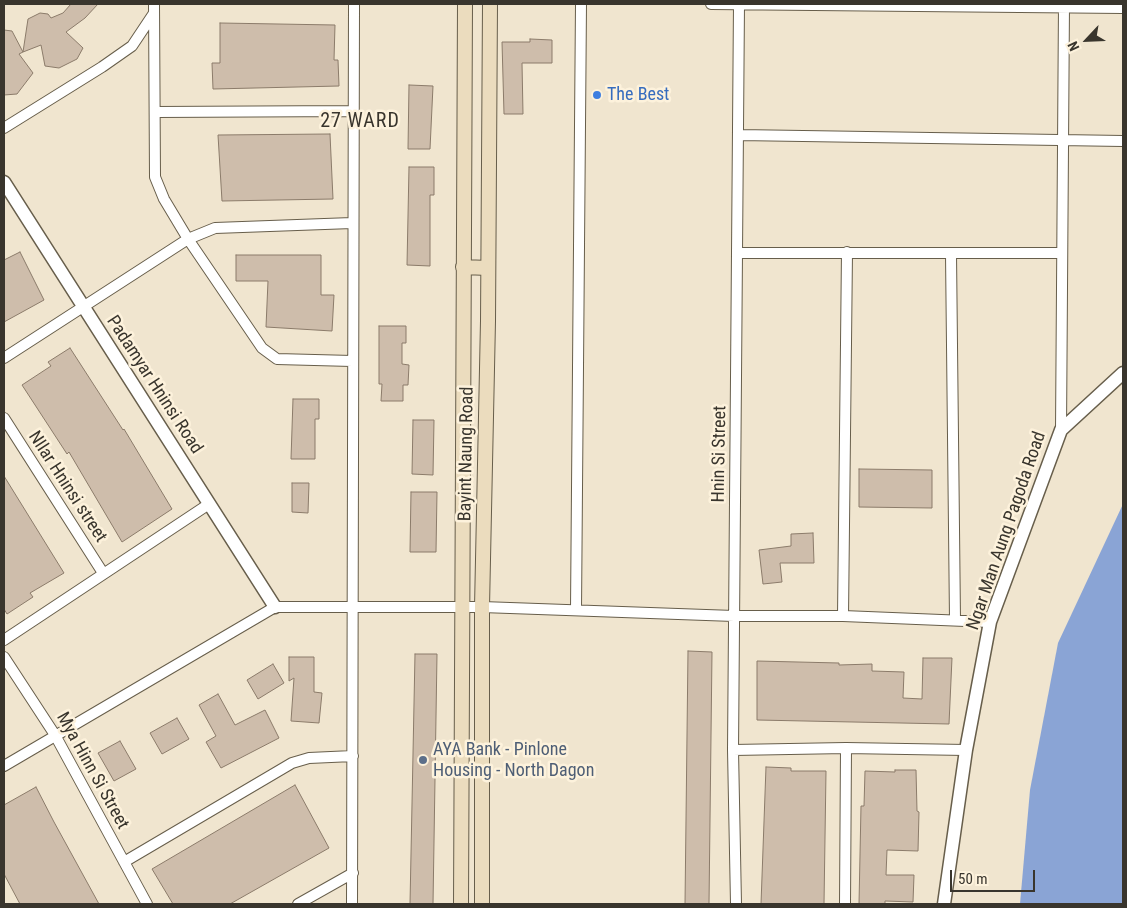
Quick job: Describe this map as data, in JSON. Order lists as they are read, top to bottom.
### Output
{
  "streets": {
    "main road": ["Bayint Naung Road"],
    "street": [
      "Padamyar Hninsi Road",
      "Hnin Si Street",
      "NIlar Hninsi street",
      "Ngar Man Aung Pagoda Road",
      "Mya Hinn Si Street"
    ]
  },
  "districts": ["27 WARD"],
  "places": ["The Best", "AYA Bank - Pinlone Housing - North Dagon"],
  "scale_bar": "50 m",
  "north": "bottom left"
}
